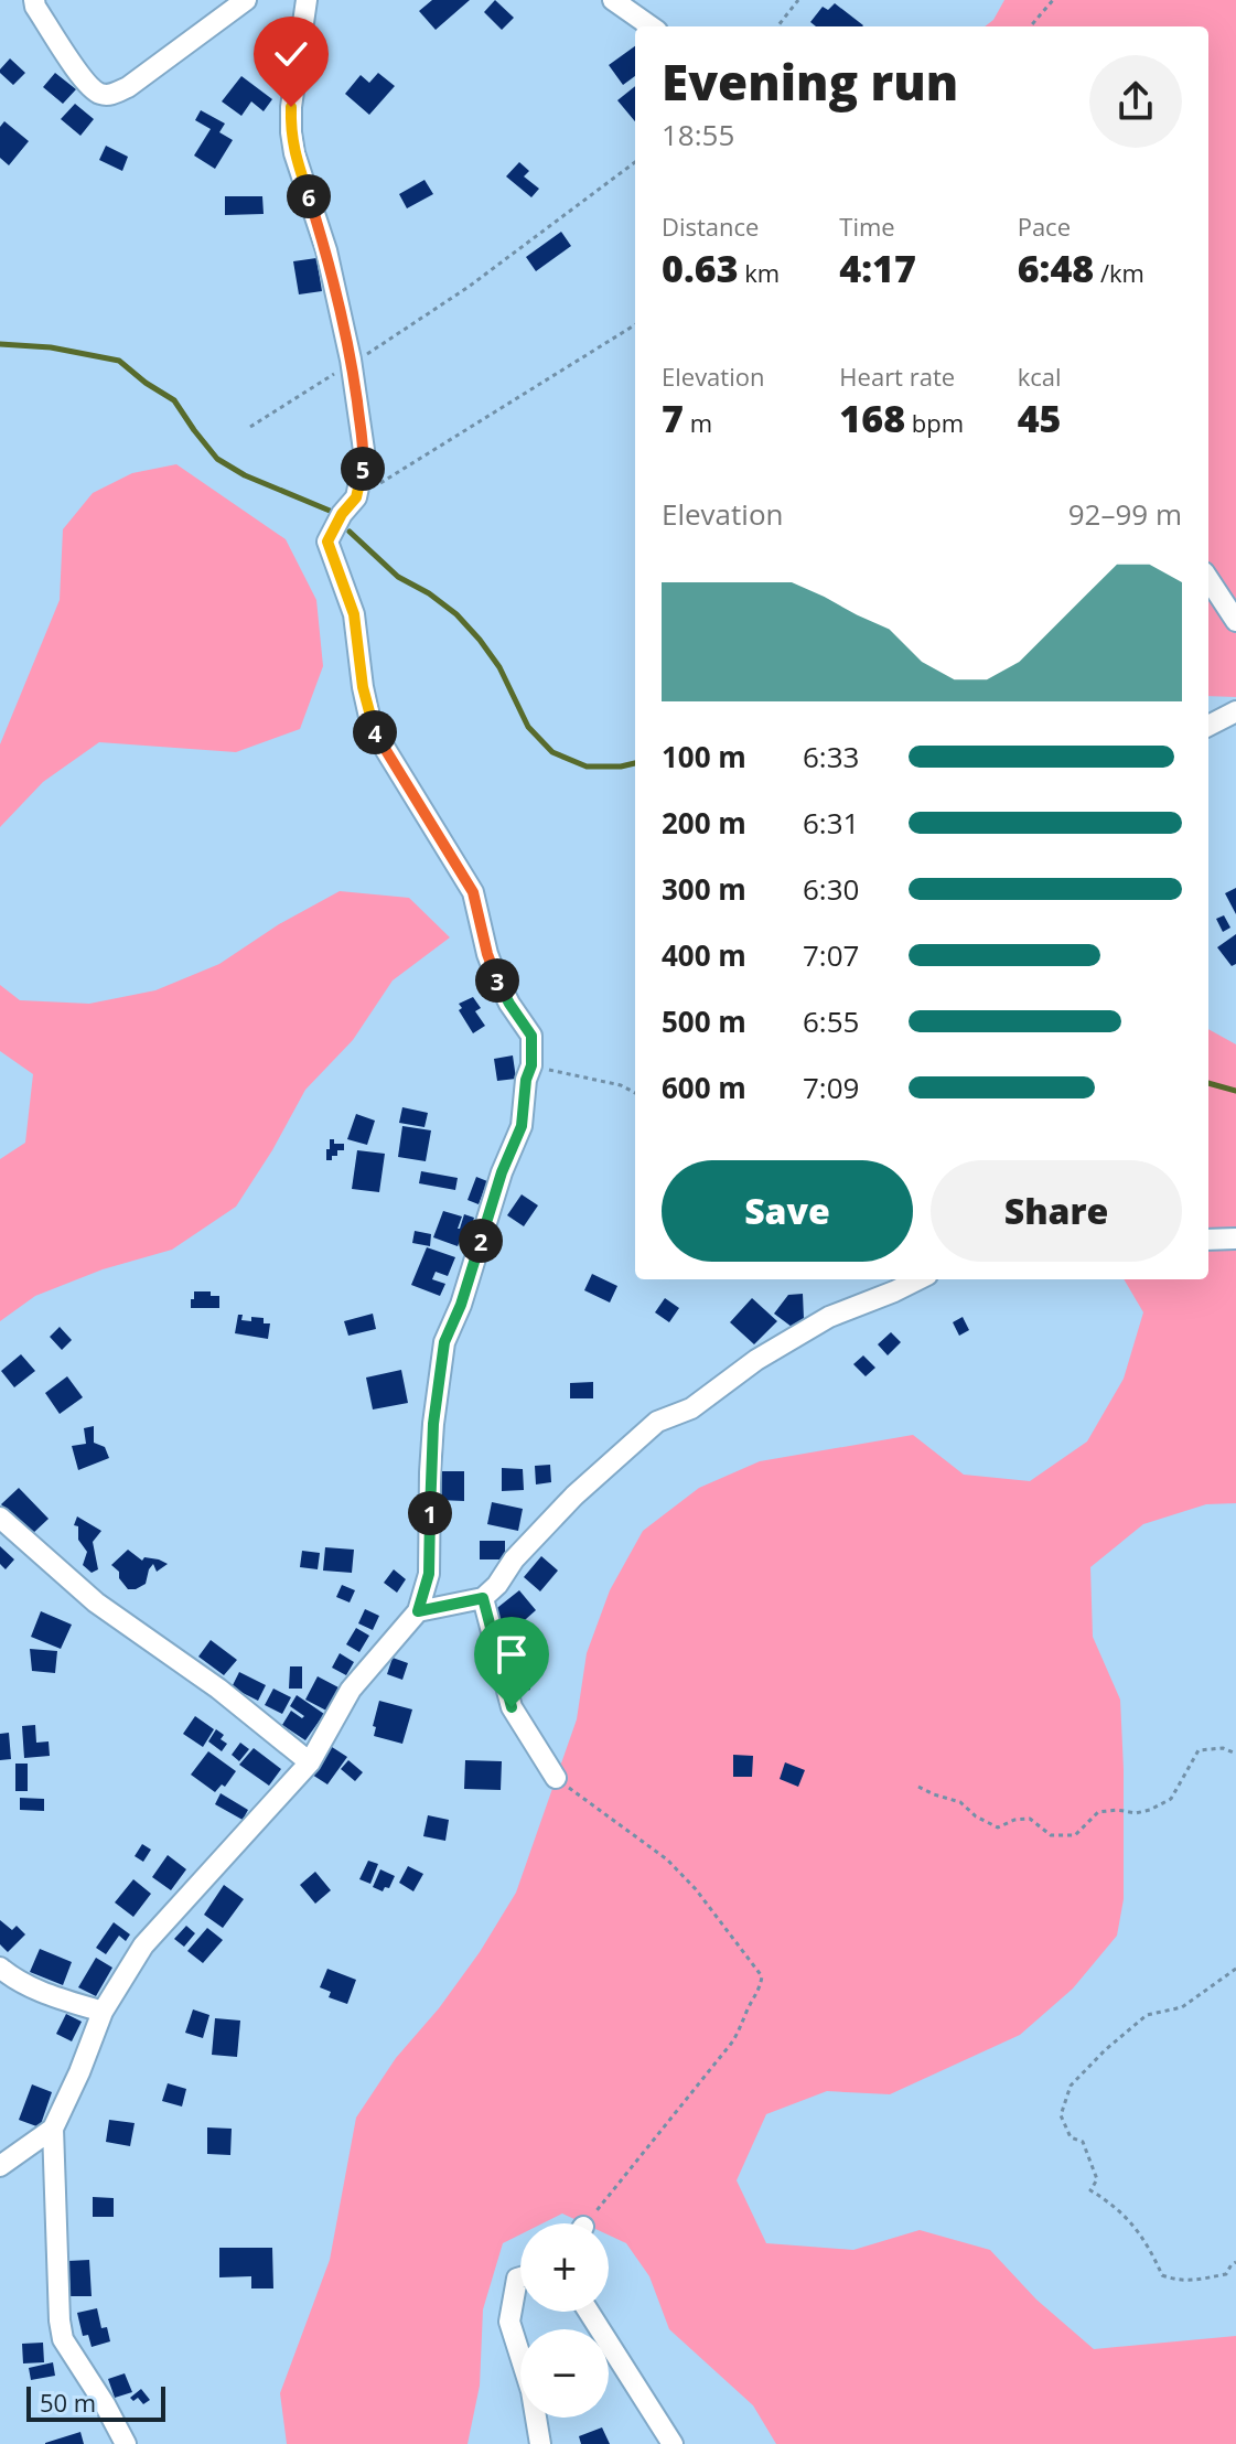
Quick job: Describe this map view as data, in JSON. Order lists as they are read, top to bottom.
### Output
{
  "scale_bar": "50 m",
  "page": {
    "heading": ["Evening run", "18:55"],
    "pins": [
      "6",
      "5",
      "4",
      "3",
      "2",
      "1"
    ],
    "stats": [
      ["Distance", "0.63 km"],
      ["Time", "4:17"],
      ["Pace", "6:48 /km"],
      ["Elevation", "7 m"],
      ["Heart rate", "168 bpm"],
      ["kcal", "45"]
    ],
    "chart": ["Elevation", "92–99 m"],
    "list": [
      {
        "name": "100 m",
        "note": "6:33"
      },
      {
        "name": "200 m",
        "note": "6:31"
      },
      {
        "name": "300 m",
        "note": "6:30"
      },
      {
        "name": "400 m",
        "note": "7:07"
      },
      {
        "name": "500 m",
        "note": "6:55"
      },
      {
        "name": "600 m",
        "note": "7:09"
      }
    ],
    "buttons": ["Save", "Share"],
    "map_buttons": ["+", "−"],
    "scale": "50 m"
  }
}
